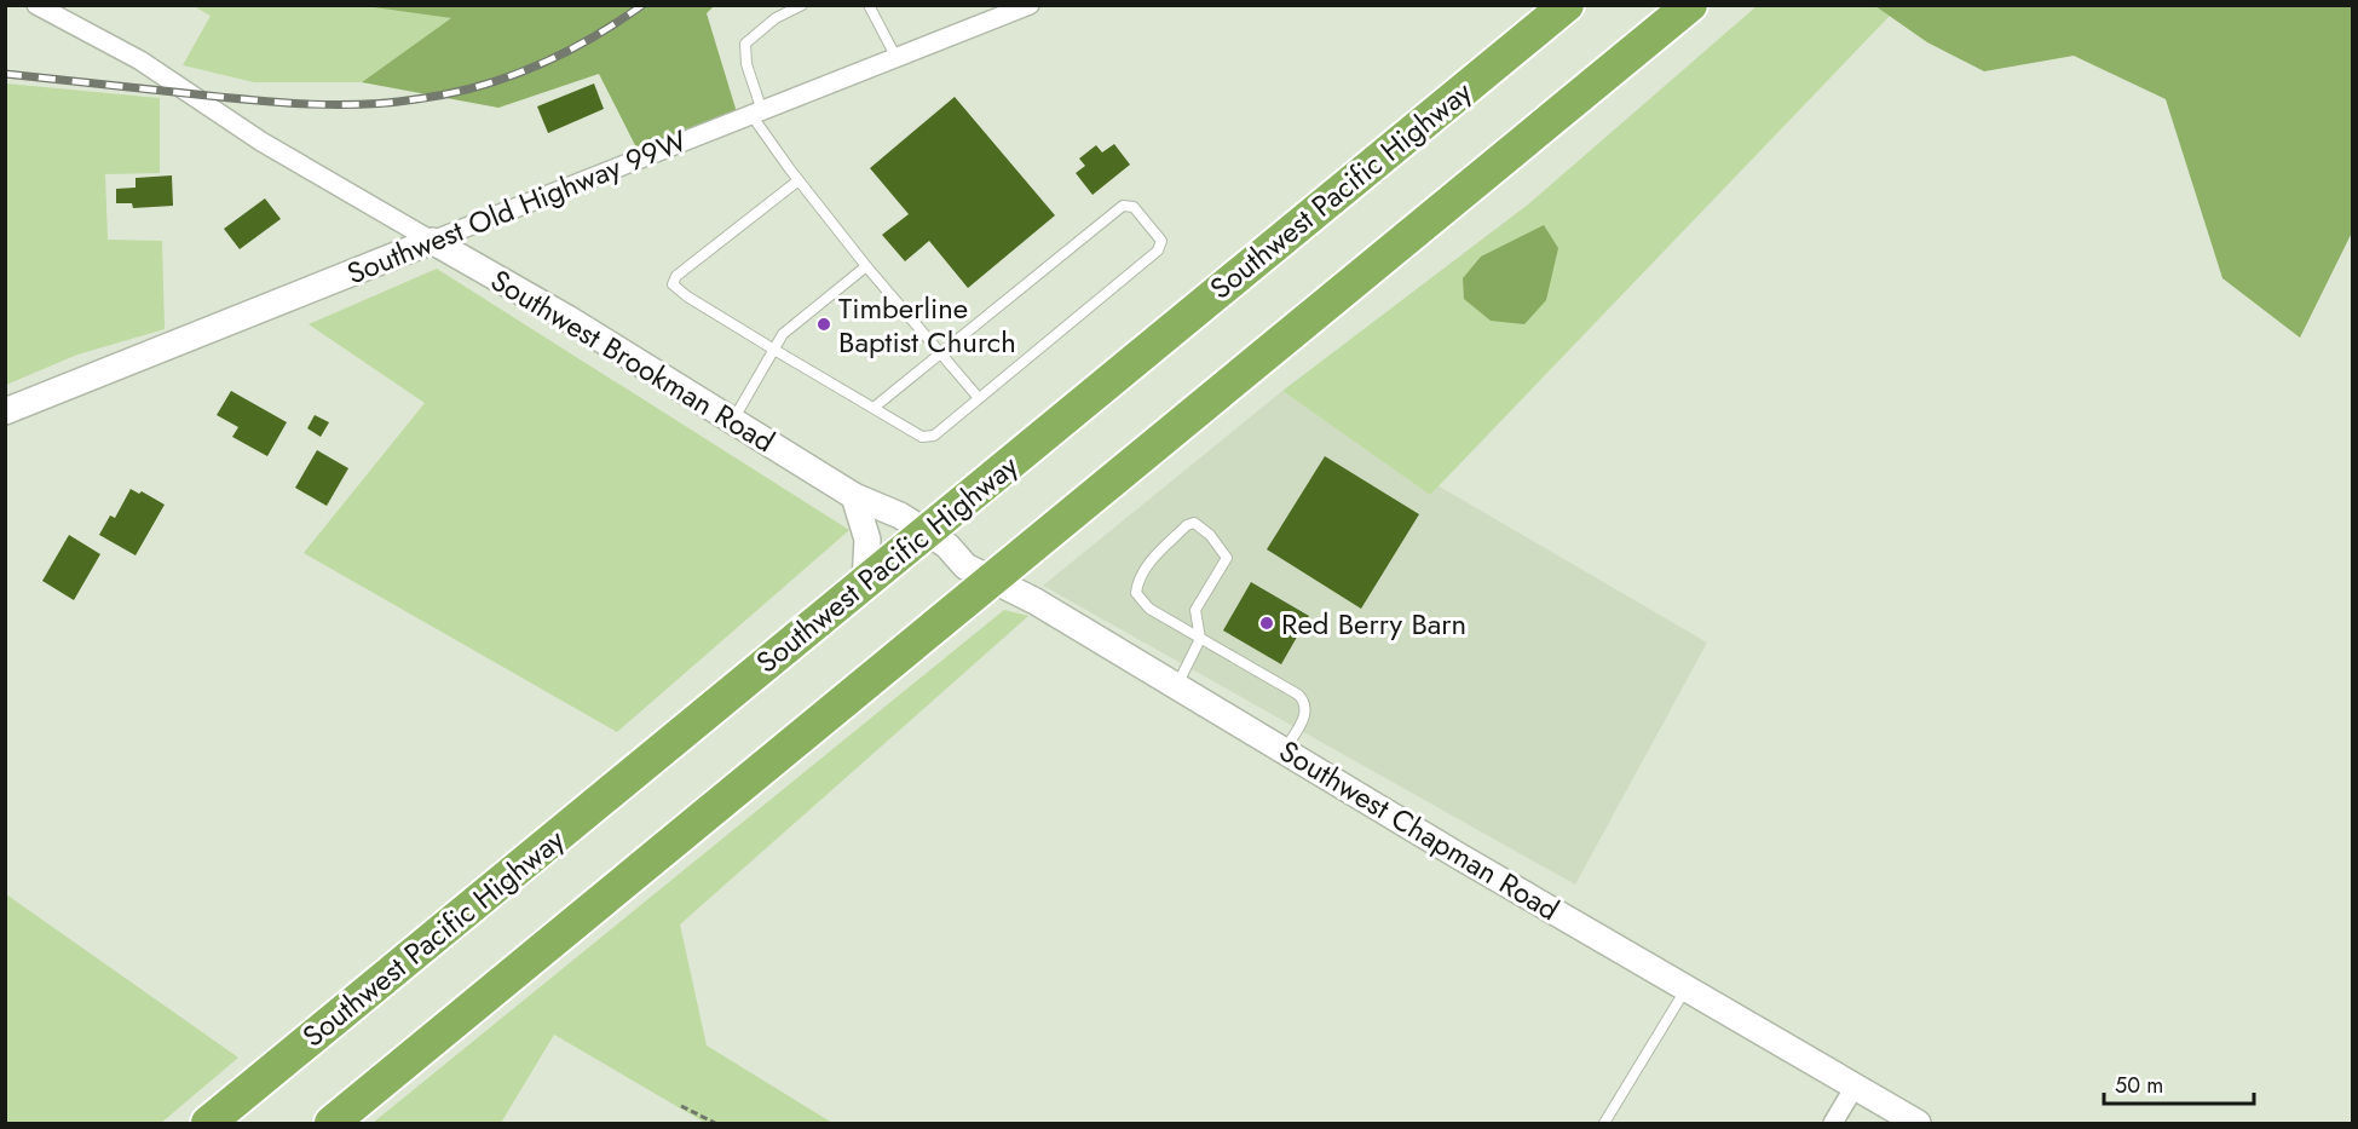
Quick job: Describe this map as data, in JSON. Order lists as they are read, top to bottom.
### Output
{
  "streets": {
    "highway": ["Southwest Pacific Highway"],
    "street": ["Southwest Old Highway 99W", "Southwest Brookman Road", "Southwest Chapman Road"]
  },
  "crossings": [
    ["Southwest Pacific Highway", "Southwest Brookman Road"],
    ["Southwest Pacific Highway", "Southwest Chapman Road"],
    ["Southwest Old Highway 99W", "Southwest Brookman Road"],
    ["Southwest Brookman Road", "Southwest Chapman Road"]
  ],
  "places": ["Timberline Baptist Church", "Red Berry Barn"],
  "scale_bar": "50 m"
}
